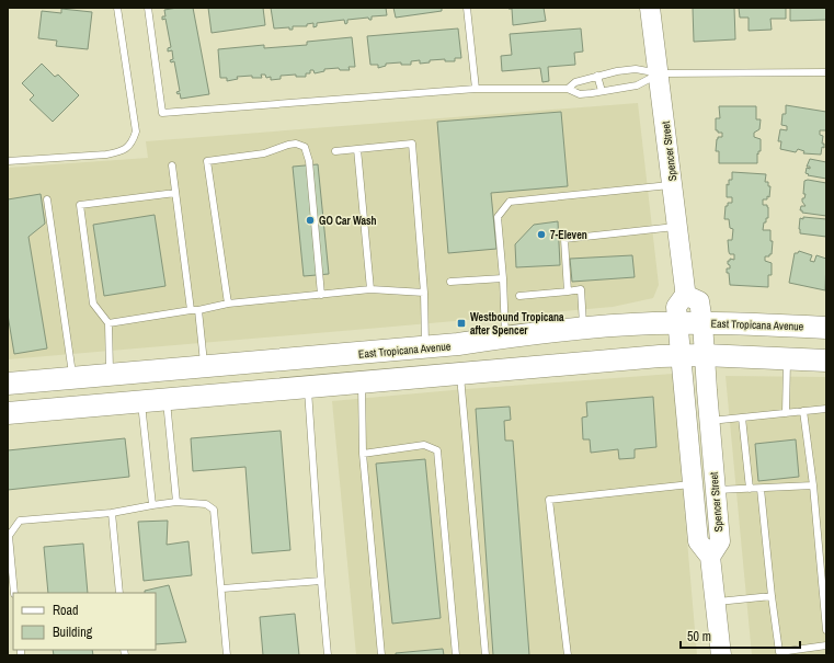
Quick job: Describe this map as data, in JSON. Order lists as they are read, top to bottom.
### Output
{
  "streets": {
    "main road": ["East Tropicana Avenue"],
    "street": ["Spencer Street"]
  },
  "crossings": [
    ["Spencer Street", "East Tropicana Avenue"]
  ],
  "places": {
    "other": ["GO Car Wash", "7-Eleven"],
    "transit": ["Westbound Tropicana after Spencer"]
  },
  "legend": ["Road", "Building"],
  "scale_bar": "50 m"
}
